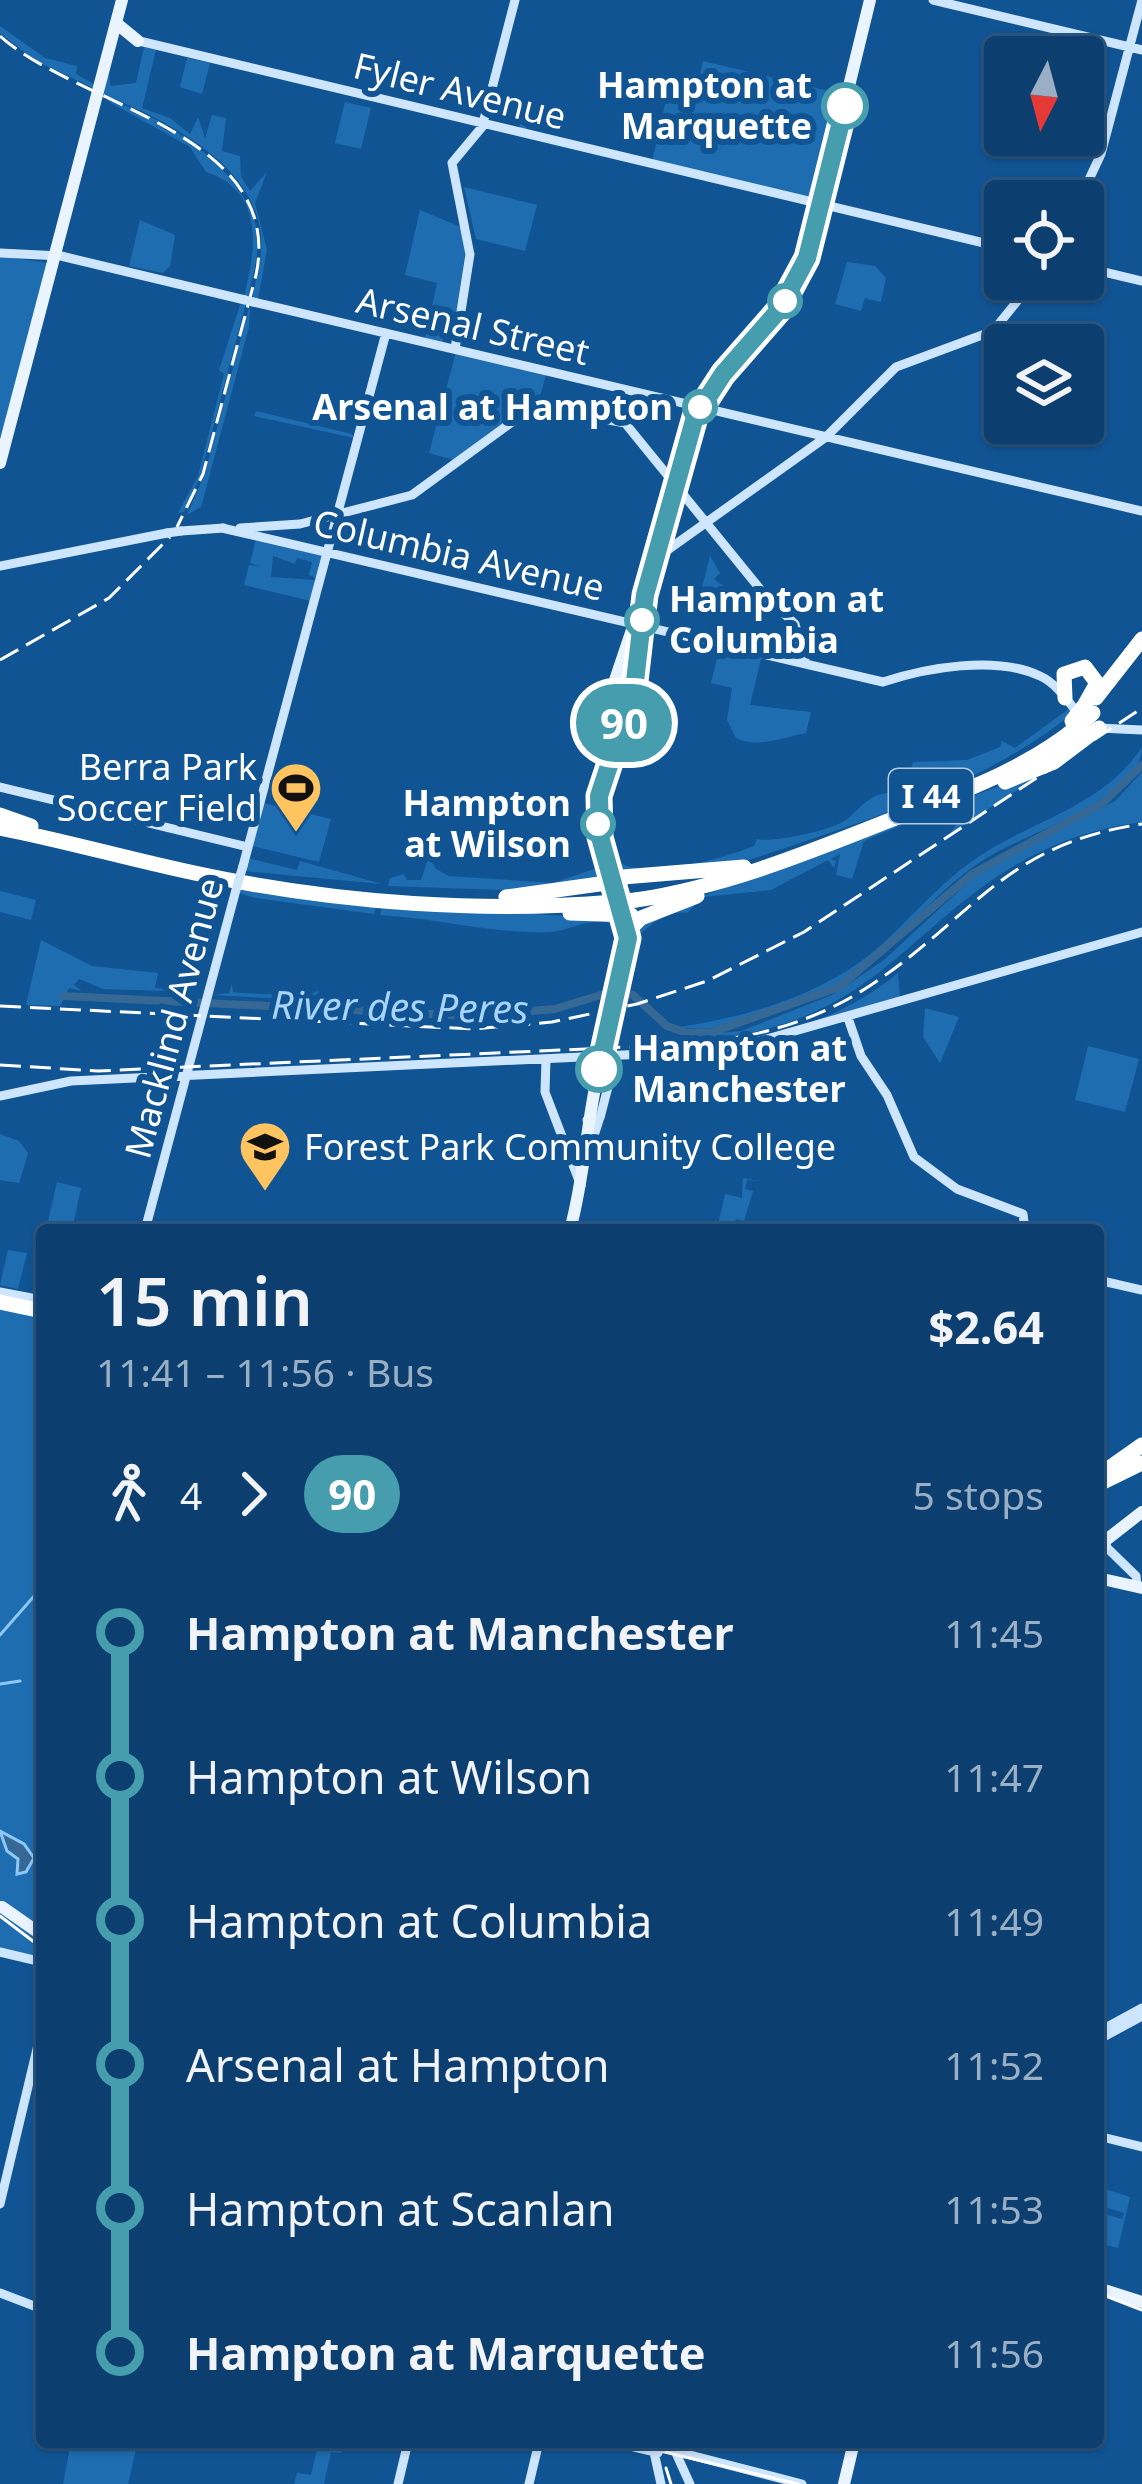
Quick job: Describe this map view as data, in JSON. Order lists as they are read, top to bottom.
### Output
{
  "streets": {
    "highway": ["I 44"],
    "street": [
      "Fyler Avenue",
      "Arsenal Street",
      "Columbia Avenue",
      "Macklind Avenue"
    ]
  },
  "crossings": [
    ["Arsenal Street", "Macklind Avenue"],
    ["Columbia Avenue", "Macklind Avenue"]
  ],
  "water": ["River des Peres"],
  "places": {
    "other": [
      "Hampton at Marquette",
      "Arsenal at Hampton",
      "Hampton at Columbia",
      "Hampton at Wilson",
      "Hampton at Manchester"
    ],
    "sports": ["Berra Park Soccer Field"],
    "school or university": ["Forest Park Community College"]
  },
  "lines": ["bus line 90"],
  "north": "bottom",
  "page": {
    "on_map": "90",
    "heading": ["15 min", "11:41 – 11:56 · Bus", "$2.64"],
    "legs": ["4", "90", "5 stops"],
    "list": [
      {
        "name": "Hampton at Manchester",
        "value": "11:45"
      },
      {
        "name": "Hampton at Wilson",
        "value": "11:47"
      },
      {
        "name": "Hampton at Columbia",
        "value": "11:49"
      },
      {
        "name": "Arsenal at Hampton",
        "value": "11:52"
      },
      {
        "name": "Hampton at Scanlan",
        "value": "11:53"
      },
      {
        "name": "Hampton at Marquette",
        "value": "11:56"
      }
    ]
  }
}
